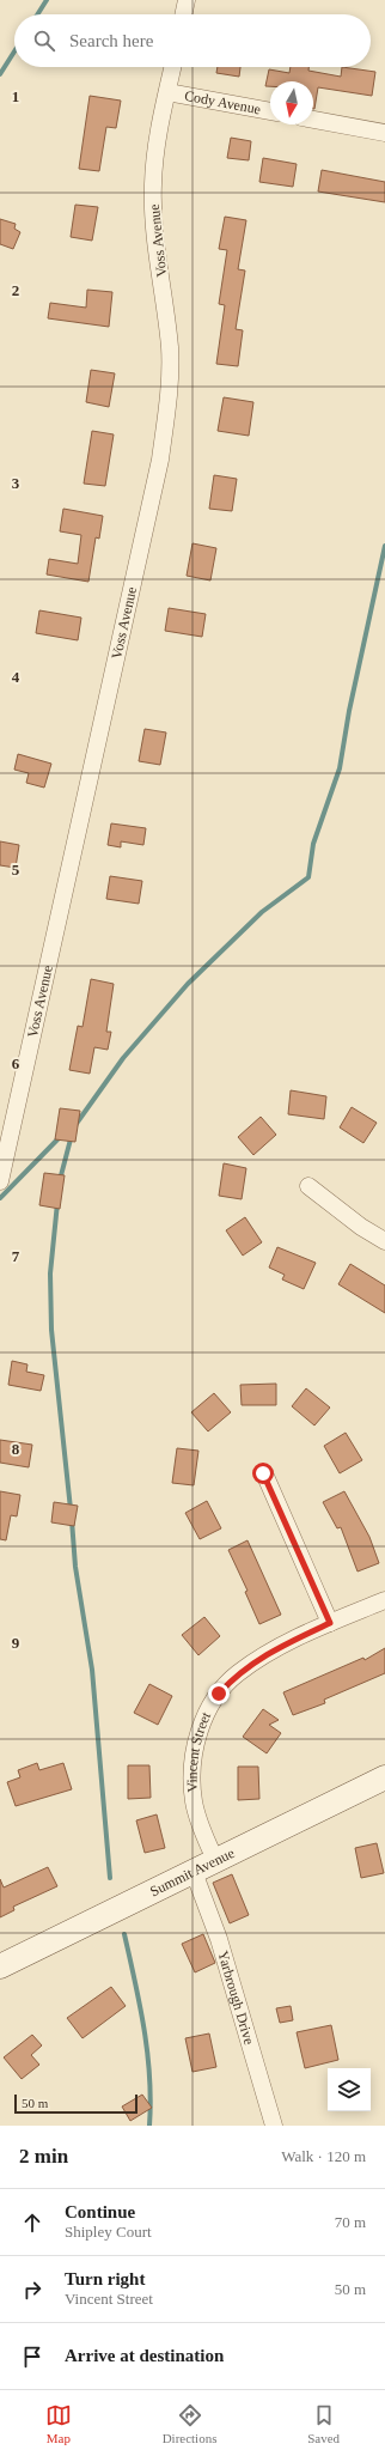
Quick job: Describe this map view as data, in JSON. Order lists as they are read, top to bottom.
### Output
{
  "streets": {
    "main road": ["Summit Avenue"],
    "street": [
      "Cody Avenue",
      "Voss Avenue",
      "Vincent Street",
      "Yarbrough Drive"
    ]
  },
  "crossings": [
    ["Cody Avenue", "Voss Avenue"],
    ["Vincent Street", "Summit Avenue"],
    ["Summit Avenue", "Yarbrough Drive"]
  ],
  "scale_bar": "50 m",
  "north": "bottom",
  "page": {
    "search": "Search here",
    "scale": "50 m",
    "heading": ["2 min", "Walk · 120 m"],
    "list": [
      ["Continue", "Shipley Court", "70 m"],
      ["Turn right", "Vincent Street", "50 m"],
      "Arrive at destination"
    ],
    "nav": ["Map", "Directions", "Saved"]
  },
  "grid": {
    "rows": [
      "1",
      "2",
      "3",
      "4",
      "5",
      "6",
      "7",
      "8",
      "9"
    ]
  }
}
